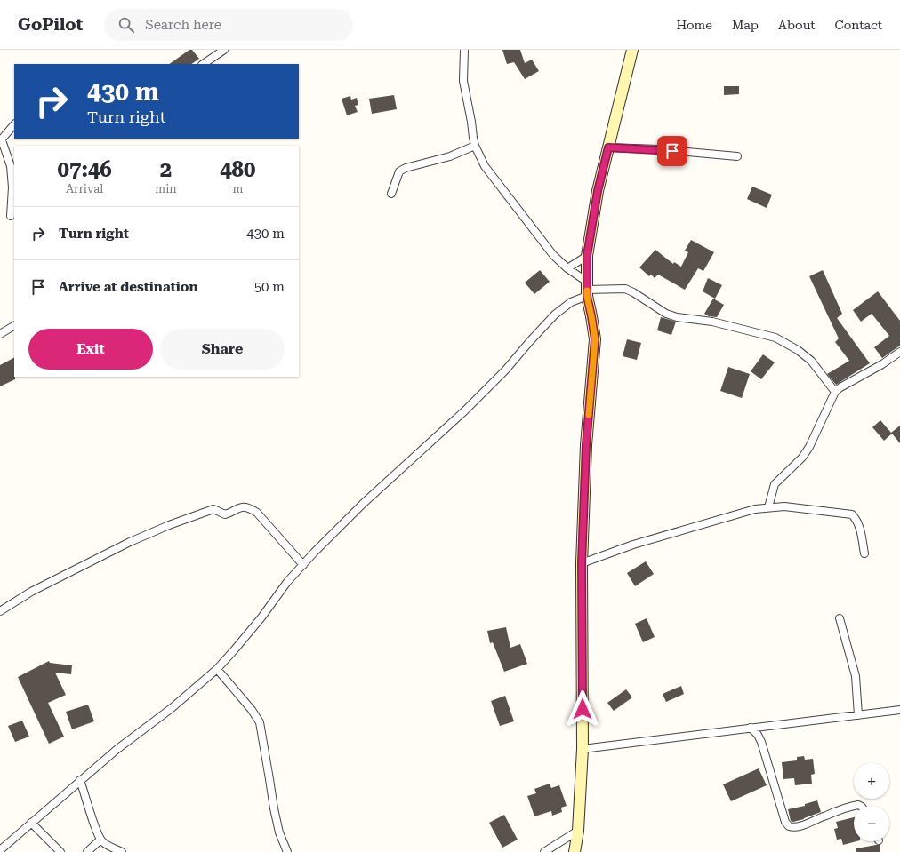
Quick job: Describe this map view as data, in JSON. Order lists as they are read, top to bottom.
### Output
{
  "page": {
    "header": "GoPilot",
    "search": "Search here",
    "nav": [
      "Home",
      "Map",
      "About",
      "Contact"
    ],
    "turn": ["430 m", "Turn right"],
    "eta": [
      "07:46",
      "Arrival",
      "2",
      "min",
      "480",
      "m"
    ],
    "list": [
      {
        "name": "Turn right",
        "value": "430 m"
      },
      {
        "name": "Arrive at destination",
        "value": "50 m"
      }
    ],
    "buttons": ["Exit", "Share"],
    "map_buttons": ["+", "−"]
  }
}
